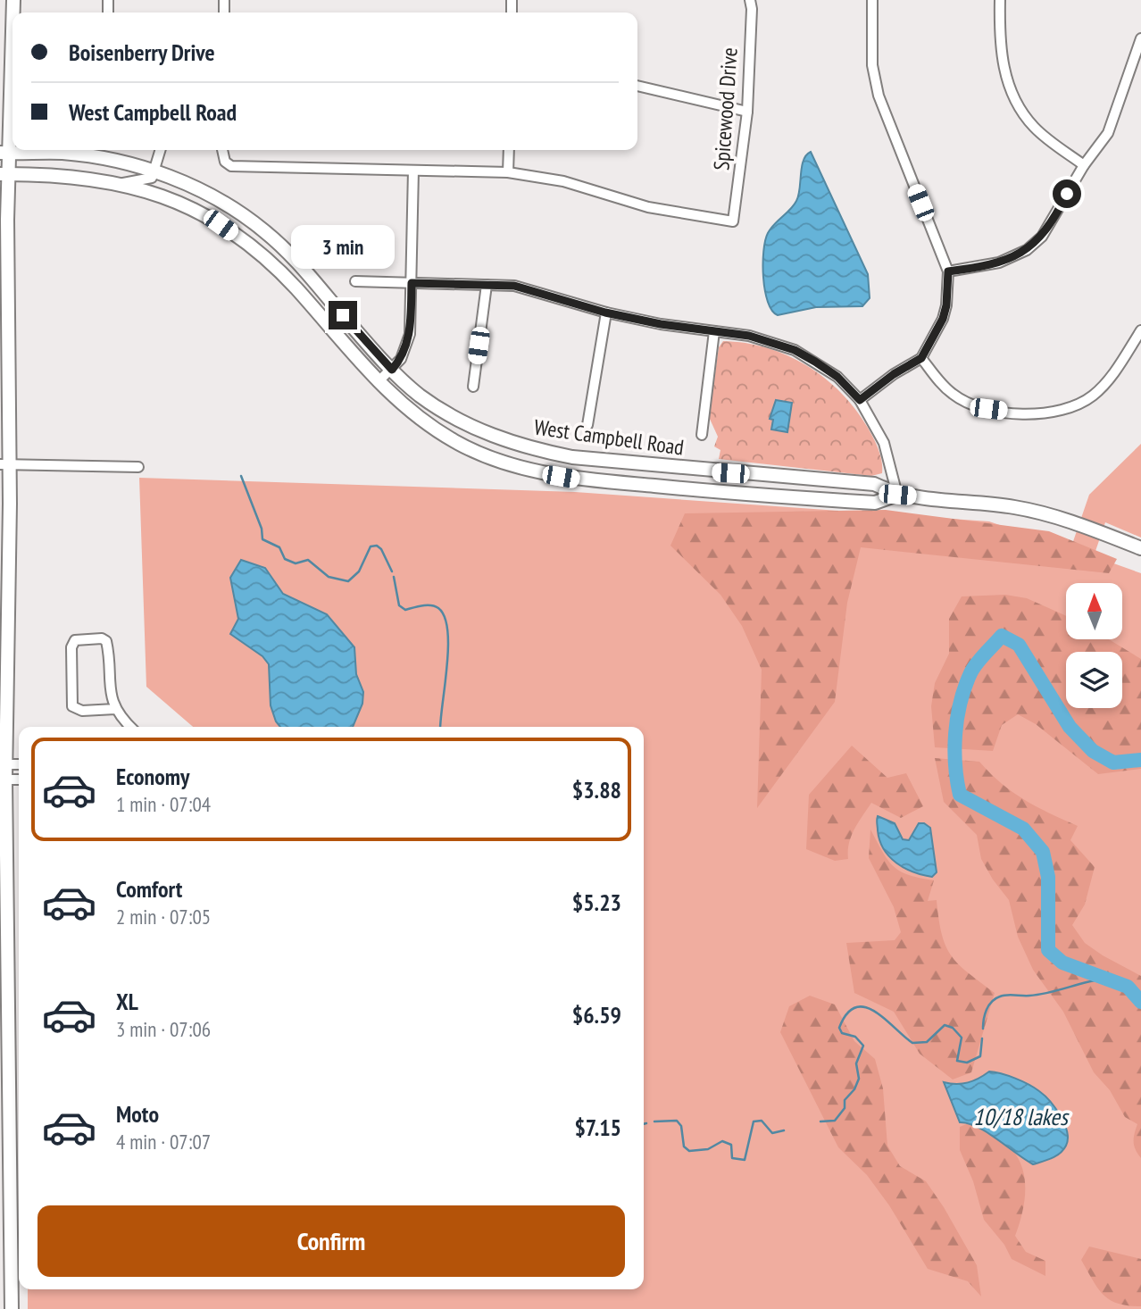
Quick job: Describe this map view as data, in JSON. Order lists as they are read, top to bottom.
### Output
{
  "streets": {
    "main road": ["West Campbell Road"],
    "street": ["Spicewood Drive"]
  },
  "water": ["10/18 lakes"],
  "north": "top",
  "page": {
    "banner": ["Boisenberry Drive", "West Campbell Road"],
    "bubble": "3 min",
    "list": [
      {
        "name": "Economy",
        "note": "1 min · 07:04",
        "value": "$3.88"
      },
      {
        "name": "Comfort",
        "note": "2 min · 07:05",
        "value": "$5.23"
      },
      {
        "name": "XL",
        "note": "3 min · 07:06",
        "value": "$6.59"
      },
      {
        "name": "Moto",
        "note": "4 min · 07:07",
        "value": "$7.15"
      }
    ],
    "buttons": "Confirm"
  }
}
